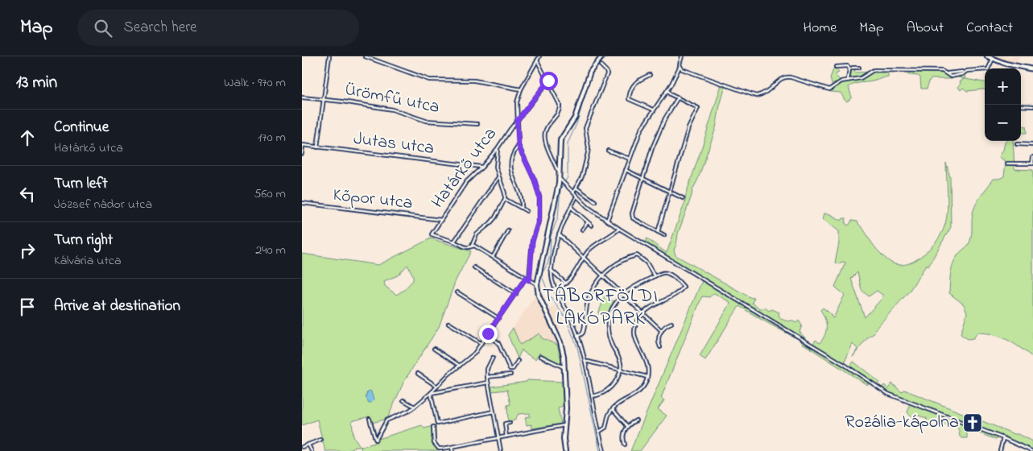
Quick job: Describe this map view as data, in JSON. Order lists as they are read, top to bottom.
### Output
{
  "streets": {
    "street": [
      "Ürömfű utca",
      "Jutas utca",
      "Határkő utca",
      "Kőpor utca"
    ]
  },
  "crossings": [
    ["Jutas utca", "Határkő utca"],
    ["Határkő utca", "Kőpor utca"]
  ],
  "districts": ["TÁBORFÖLDI LAKÓPARK"],
  "places": {
    "church": ["Rozália-kápolna"]
  },
  "page": {
    "header": "Map",
    "search": "Search here",
    "nav": [
      "Home",
      "Map",
      "About",
      "Contact"
    ],
    "heading": ["13 min", "Walk · 970 m"],
    "map_buttons": ["+", "−"],
    "list": [
      ["Continue", "Határkő utca", "170 m"],
      ["Turn left", "József nádor utca", "560 m"],
      ["Turn right", "Kálvária utca", "240 m"],
      "Arrive at destination"
    ]
  }
}
